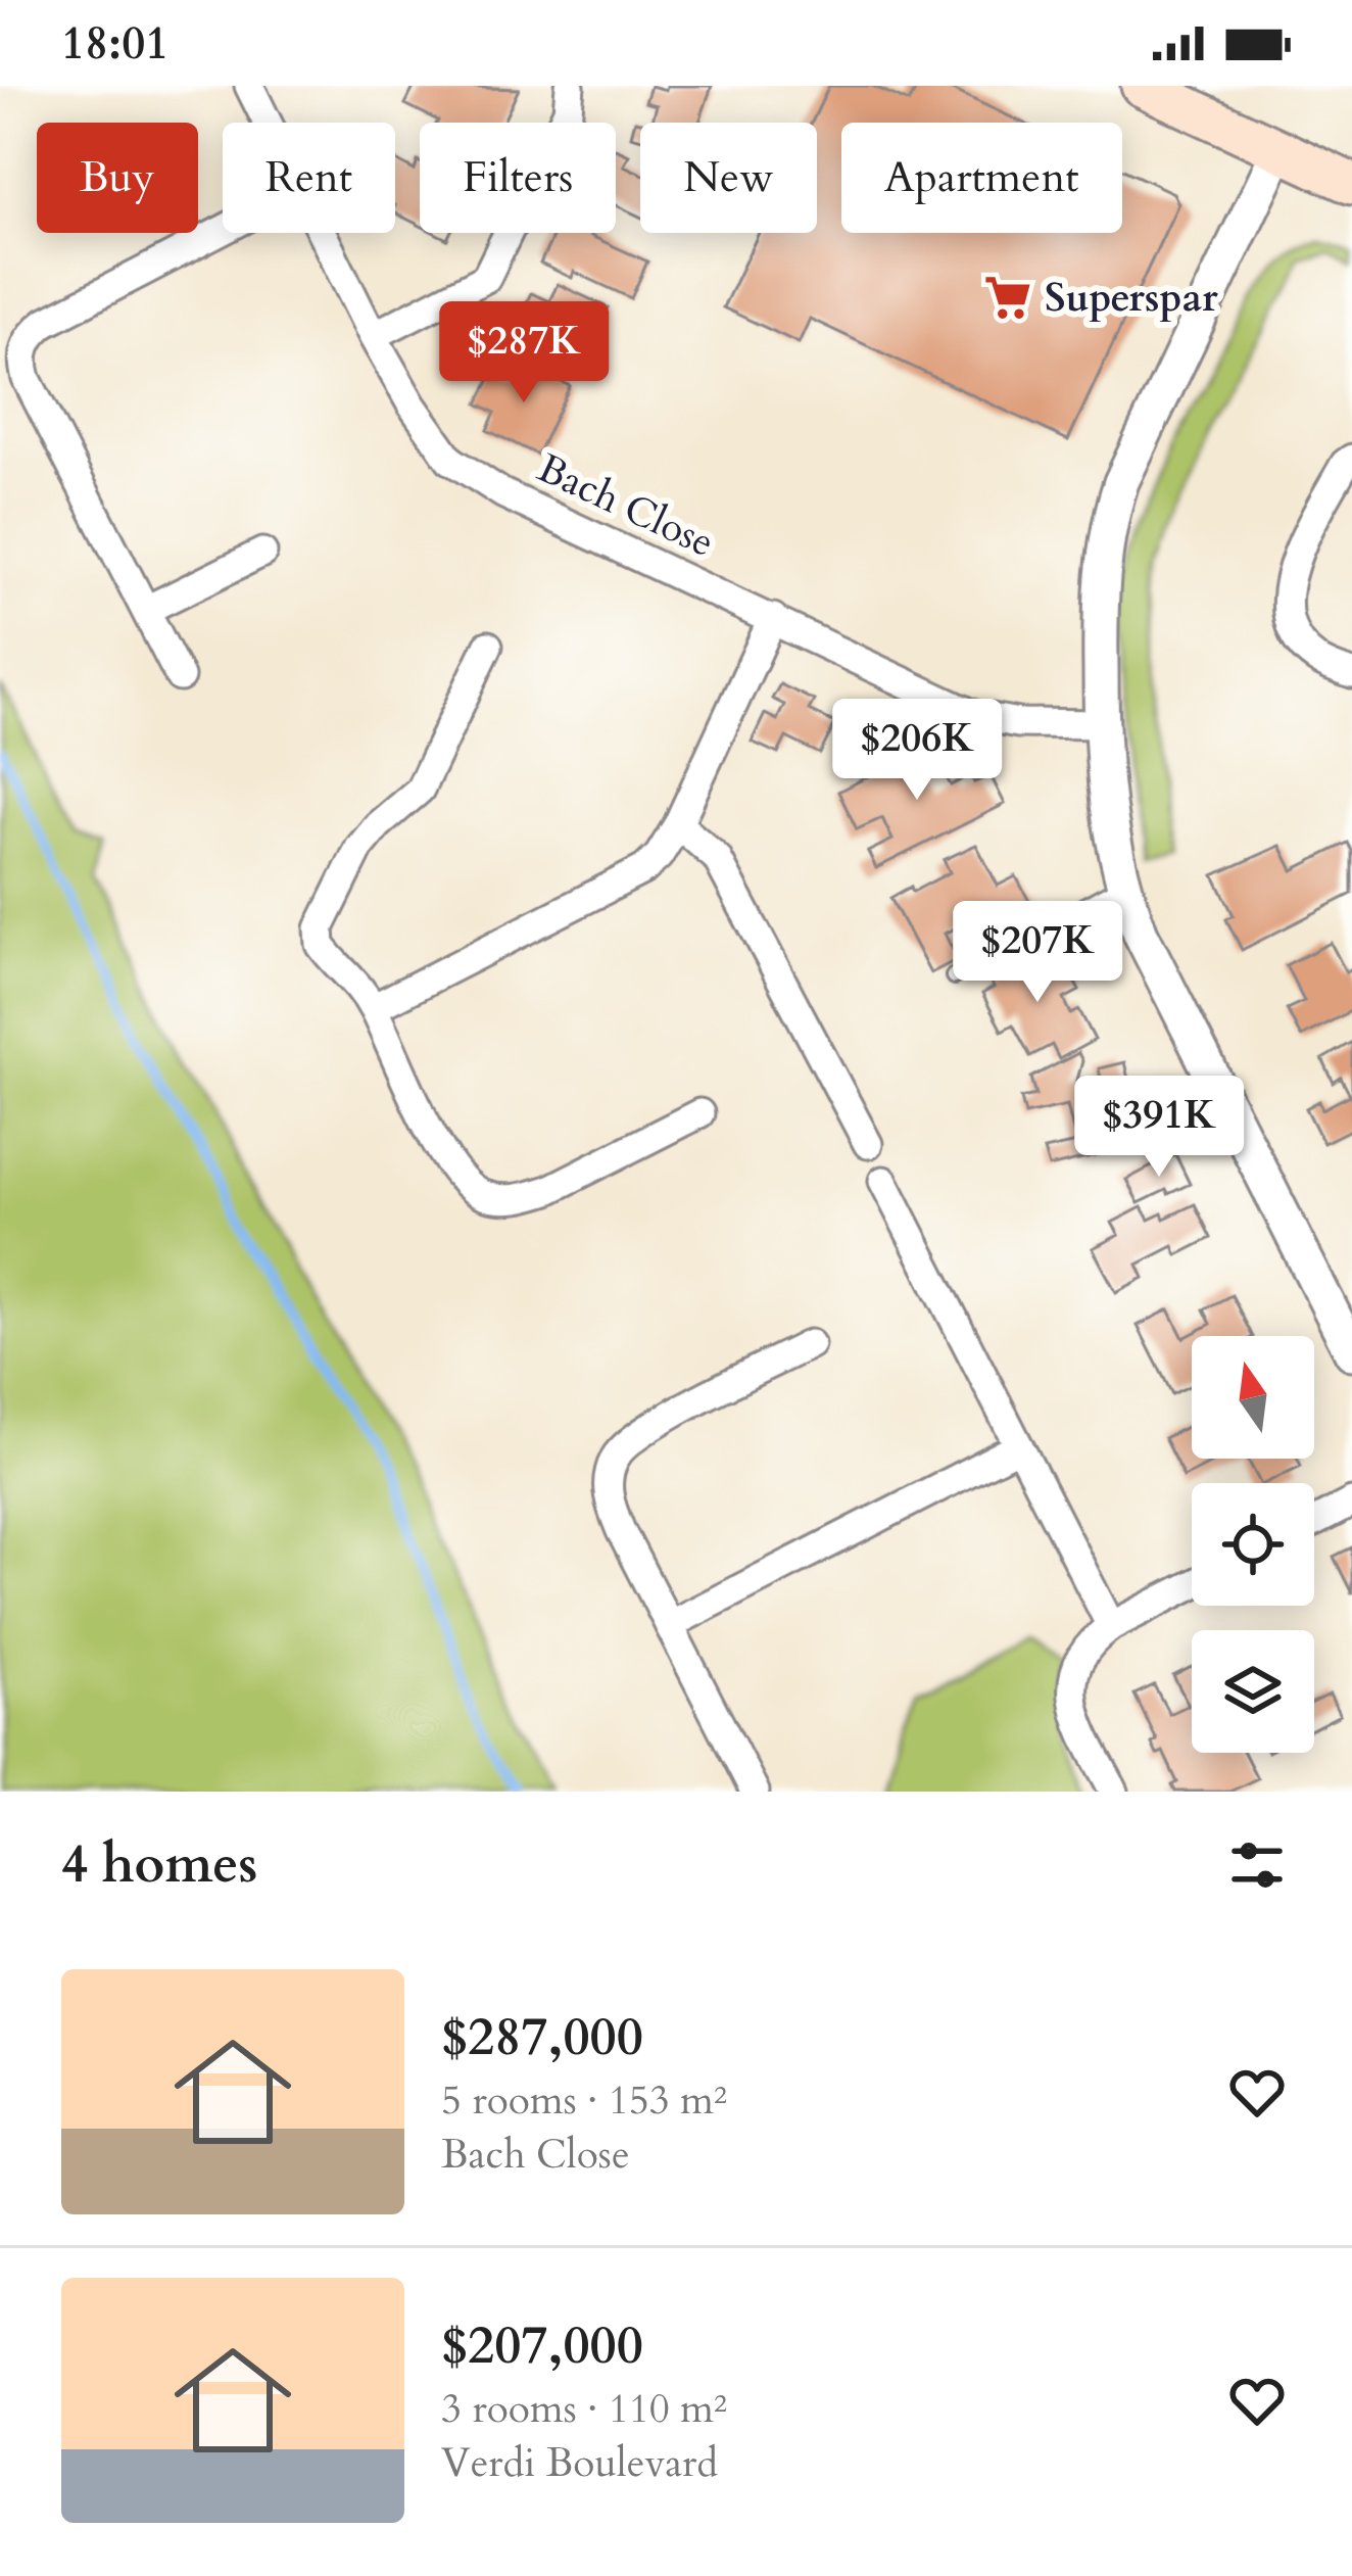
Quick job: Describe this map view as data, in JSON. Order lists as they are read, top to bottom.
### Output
{
  "streets": {
    "street": ["Bach Close"]
  },
  "places": {
    "supermarket": ["Superspar"]
  },
  "north": "top",
  "page": {
    "status": "18:01",
    "chip": [
      "Buy",
      "Rent",
      "Filters",
      "New",
      "Apartment"
    ],
    "price": [
      "$287K",
      "$206K",
      "$207K",
      "$391K"
    ],
    "heading": "4 homes",
    "list": [
      {
        "name": "$287,000",
        "note": "5 rooms · 153 m² · Bach Close"
      },
      {
        "name": "$207,000",
        "note": "3 rooms · 110 m² · Verdi Boulevard"
      }
    ]
  }
}
